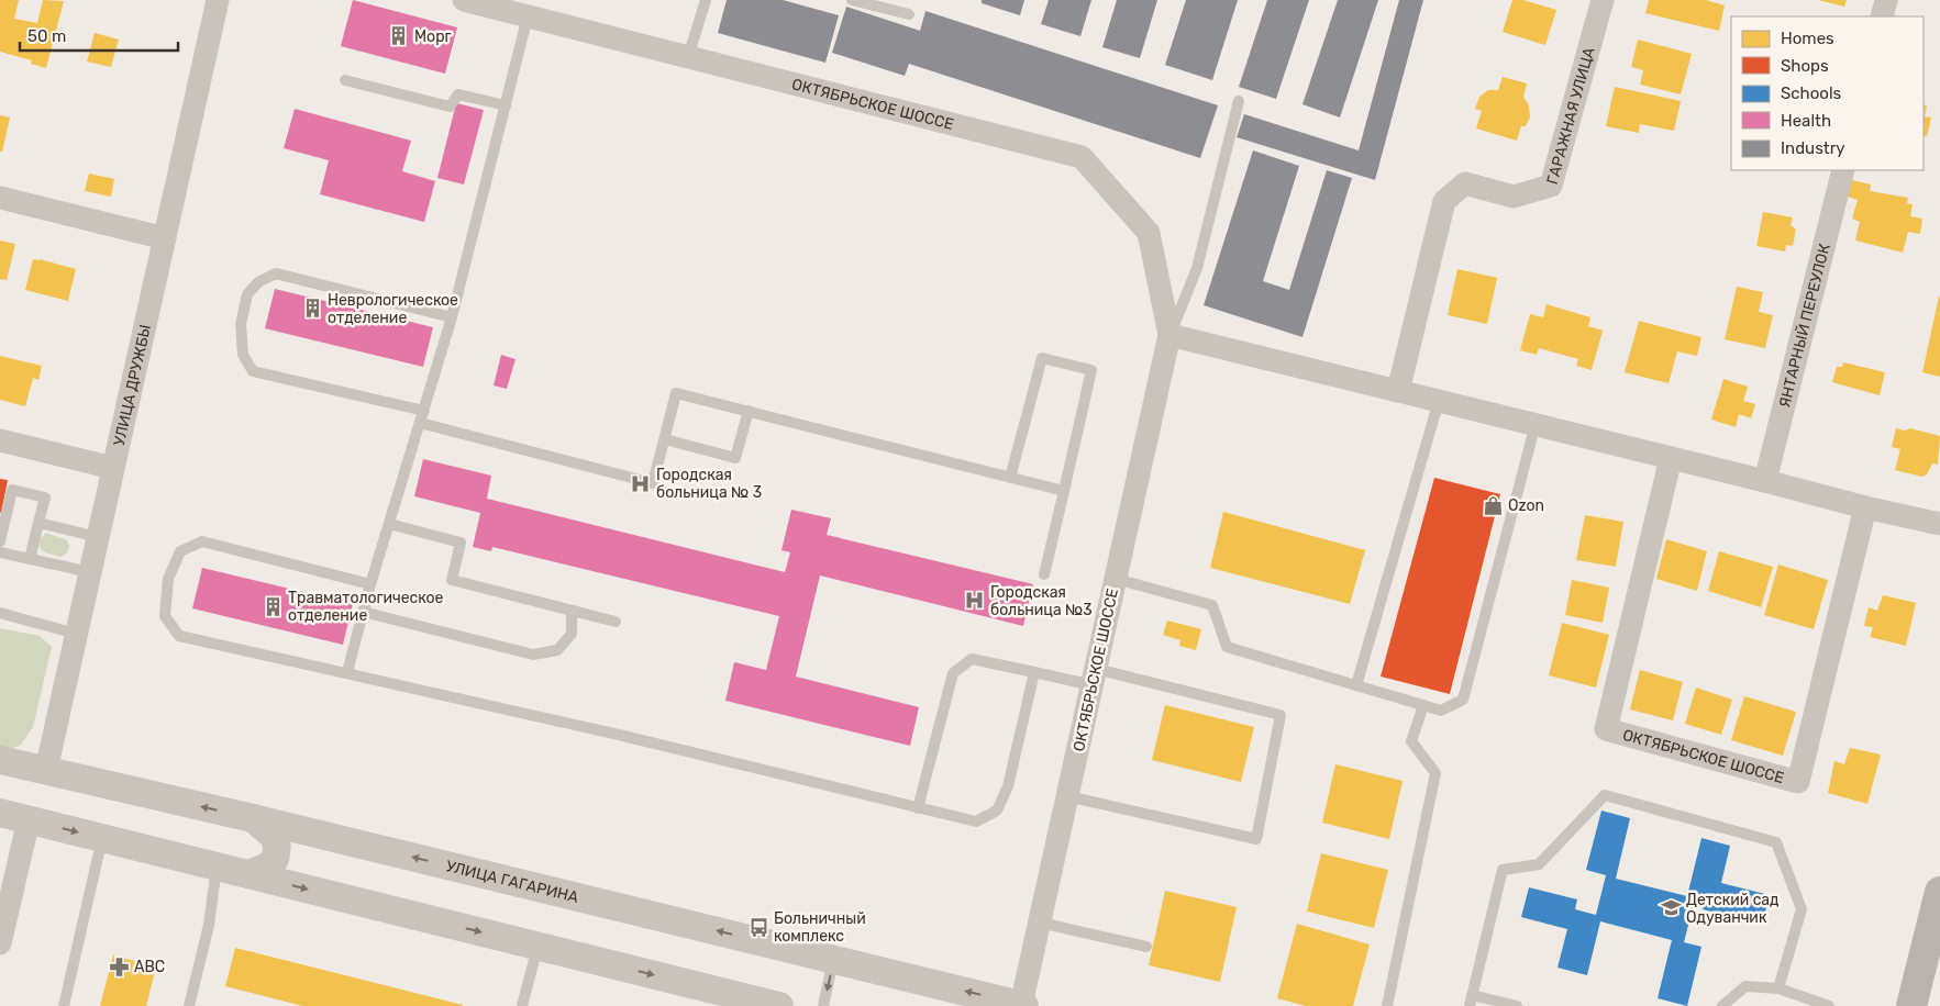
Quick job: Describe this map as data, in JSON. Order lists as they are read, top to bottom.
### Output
{
  "streets": {
    "street": [
      "ОКТЯБРЬСКОЕ ШОССЕ",
      "ГАРАЖНАЯ УЛИЦА",
      "ЯНТАРНЫЙ ПЕРЕУЛОК",
      "УЛИЦА ДРУЖБЫ",
      "УЛИЦА ГАГАРИНА"
    ]
  },
  "crossings": [
    ["ОКТЯБРЬСКОЕ ШОССЕ", "УЛИЦА ГАГАРИНА"],
    ["УЛИЦА ДРУЖБЫ", "УЛИЦА ГАГАРИНА"]
  ],
  "places": {
    "building": ["Морг", "Неврологическое отделение", "Травматологическое отделение"],
    "hospital": ["Городская больница № 3", "Городская больница №3"],
    "shop": ["Ozon"],
    "school or university": ["Детский сад Одуванчик"],
    "bus stop": ["Больничный комплекс"],
    "pharmacy": ["ABC"]
  },
  "legend": [
    "Homes",
    "Shops",
    "Schools",
    "Health",
    "Industry"
  ],
  "scale_bar": "50 m"
}
